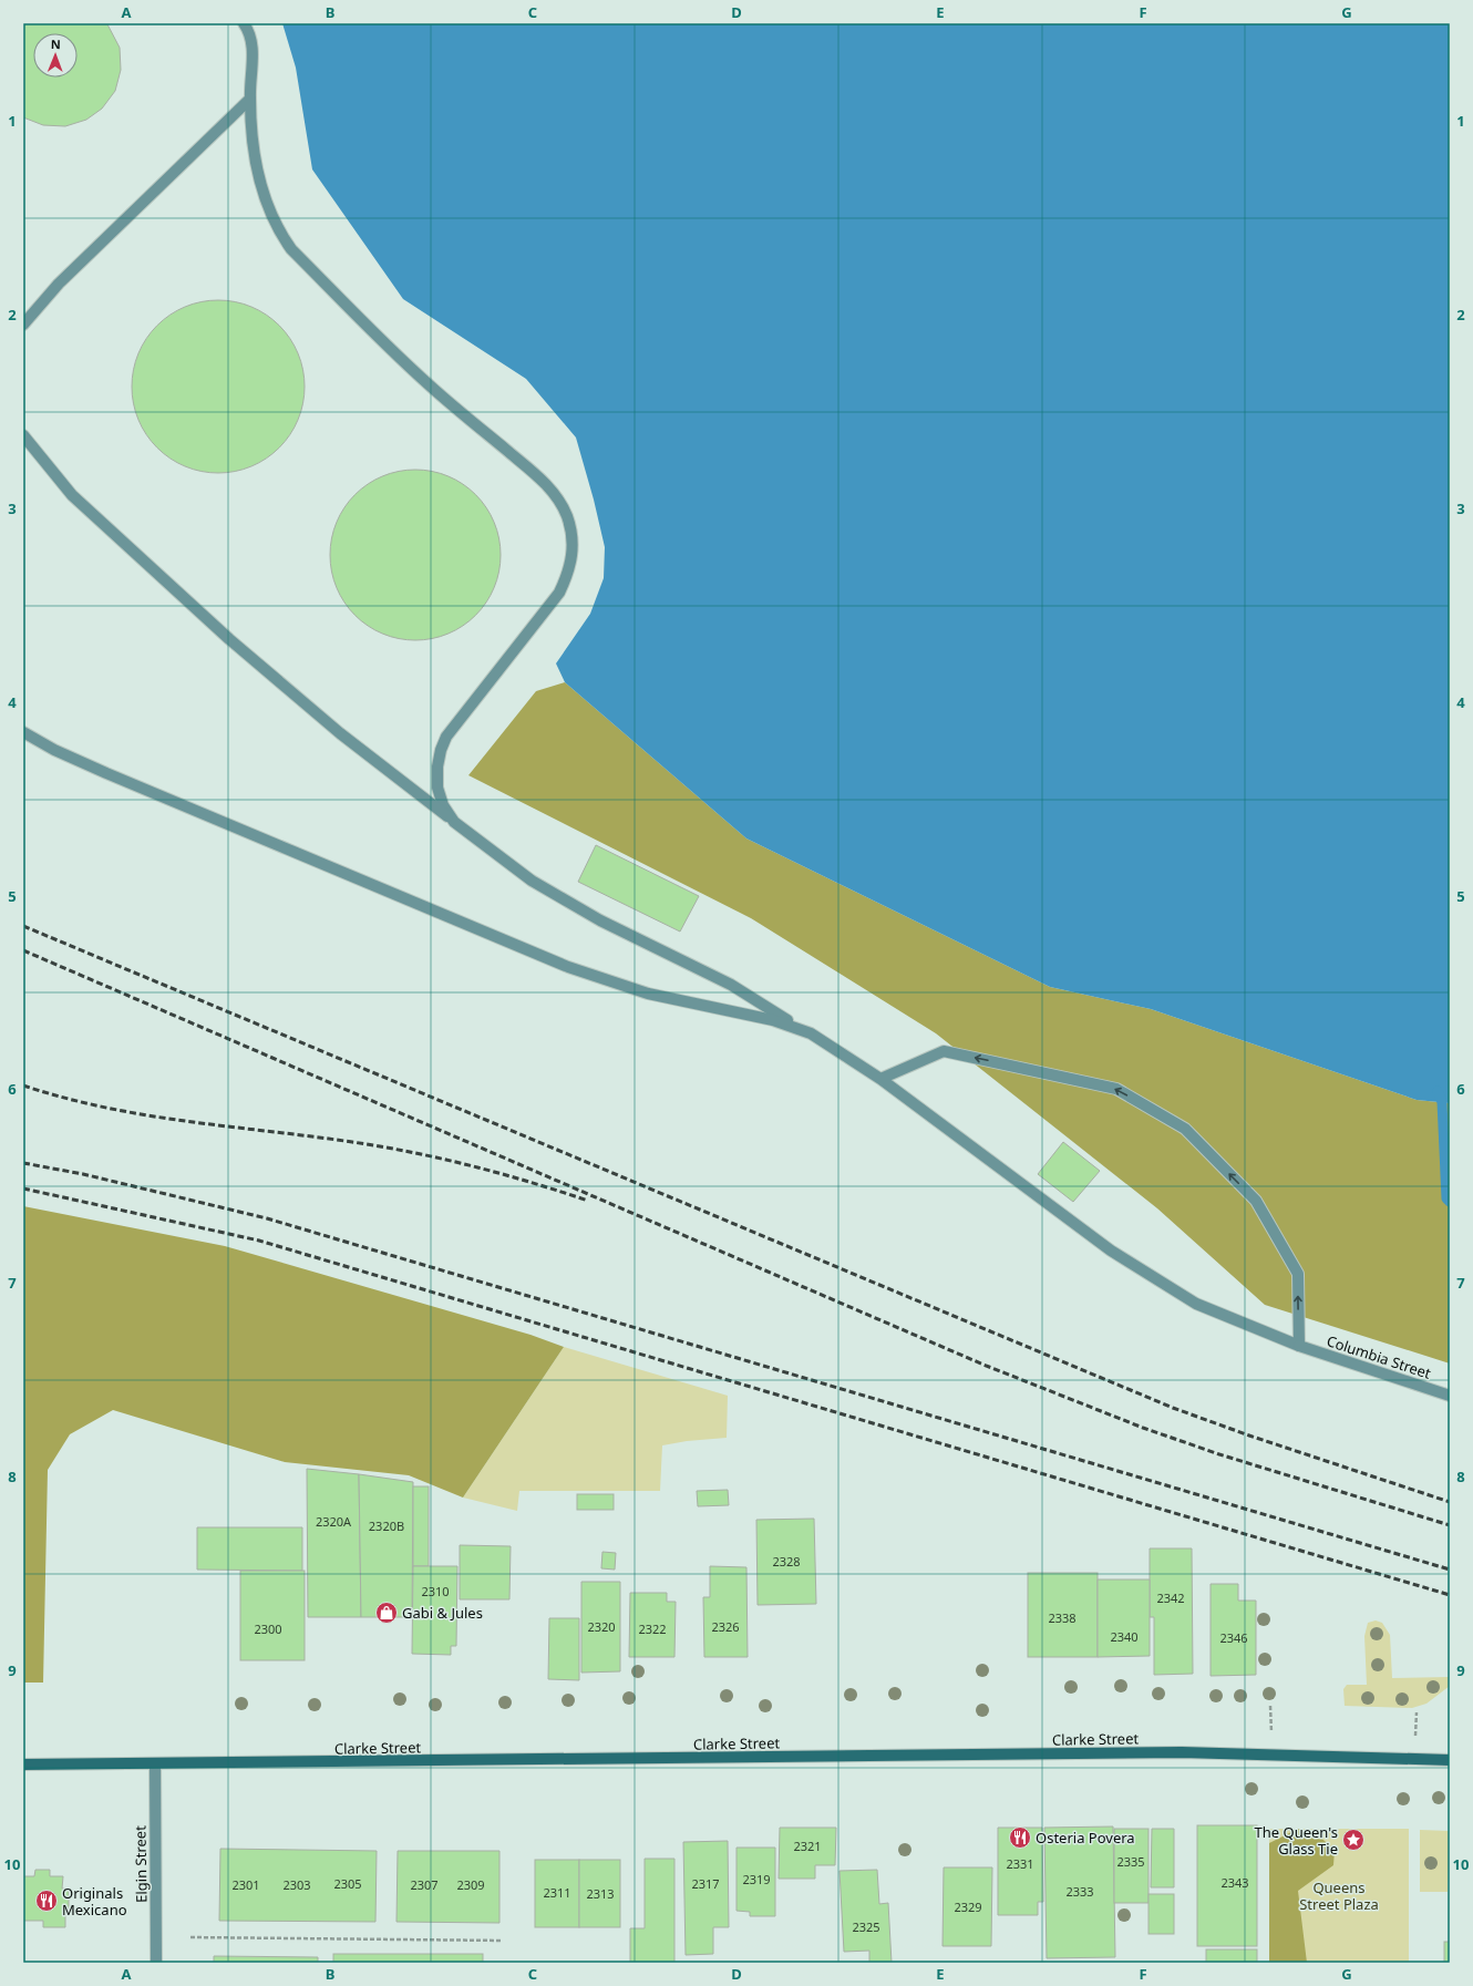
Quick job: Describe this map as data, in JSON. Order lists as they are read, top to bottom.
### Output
{
  "streets": {
    "main road": ["Clarke Street"],
    "street": ["Columbia Street", "Elgin Street"]
  },
  "crossings": [
    ["Clarke Street", "Elgin Street"]
  ],
  "parks": ["Queens Street Plaza"],
  "places": {
    "shop": ["Gabi & Jules"],
    "restaurant": ["Osteria Povera", "Originals Mexicano"],
    "place": ["The Queen's Glass Tie"]
  },
  "house_numbers": [
    "2320A",
    "2320B",
    "2328",
    "2310",
    "2342",
    "2338",
    "2320",
    "2326",
    "2300",
    "2322",
    "2340",
    "2346",
    "2321",
    "2335",
    "2331",
    "2319",
    "2343",
    "2305",
    "2317",
    "2301",
    "2303",
    "2307",
    "2309",
    "2333",
    "2311",
    "2313",
    "2329",
    "2325"
  ],
  "north": "top",
  "grid": {
    "columns": [
      "A",
      "B",
      "C",
      "D",
      "E",
      "F",
      "G"
    ],
    "rows": [
      "1",
      "2",
      "3",
      "4",
      "5",
      "6",
      "7",
      "8",
      "9",
      "10"
    ]
  }
}
